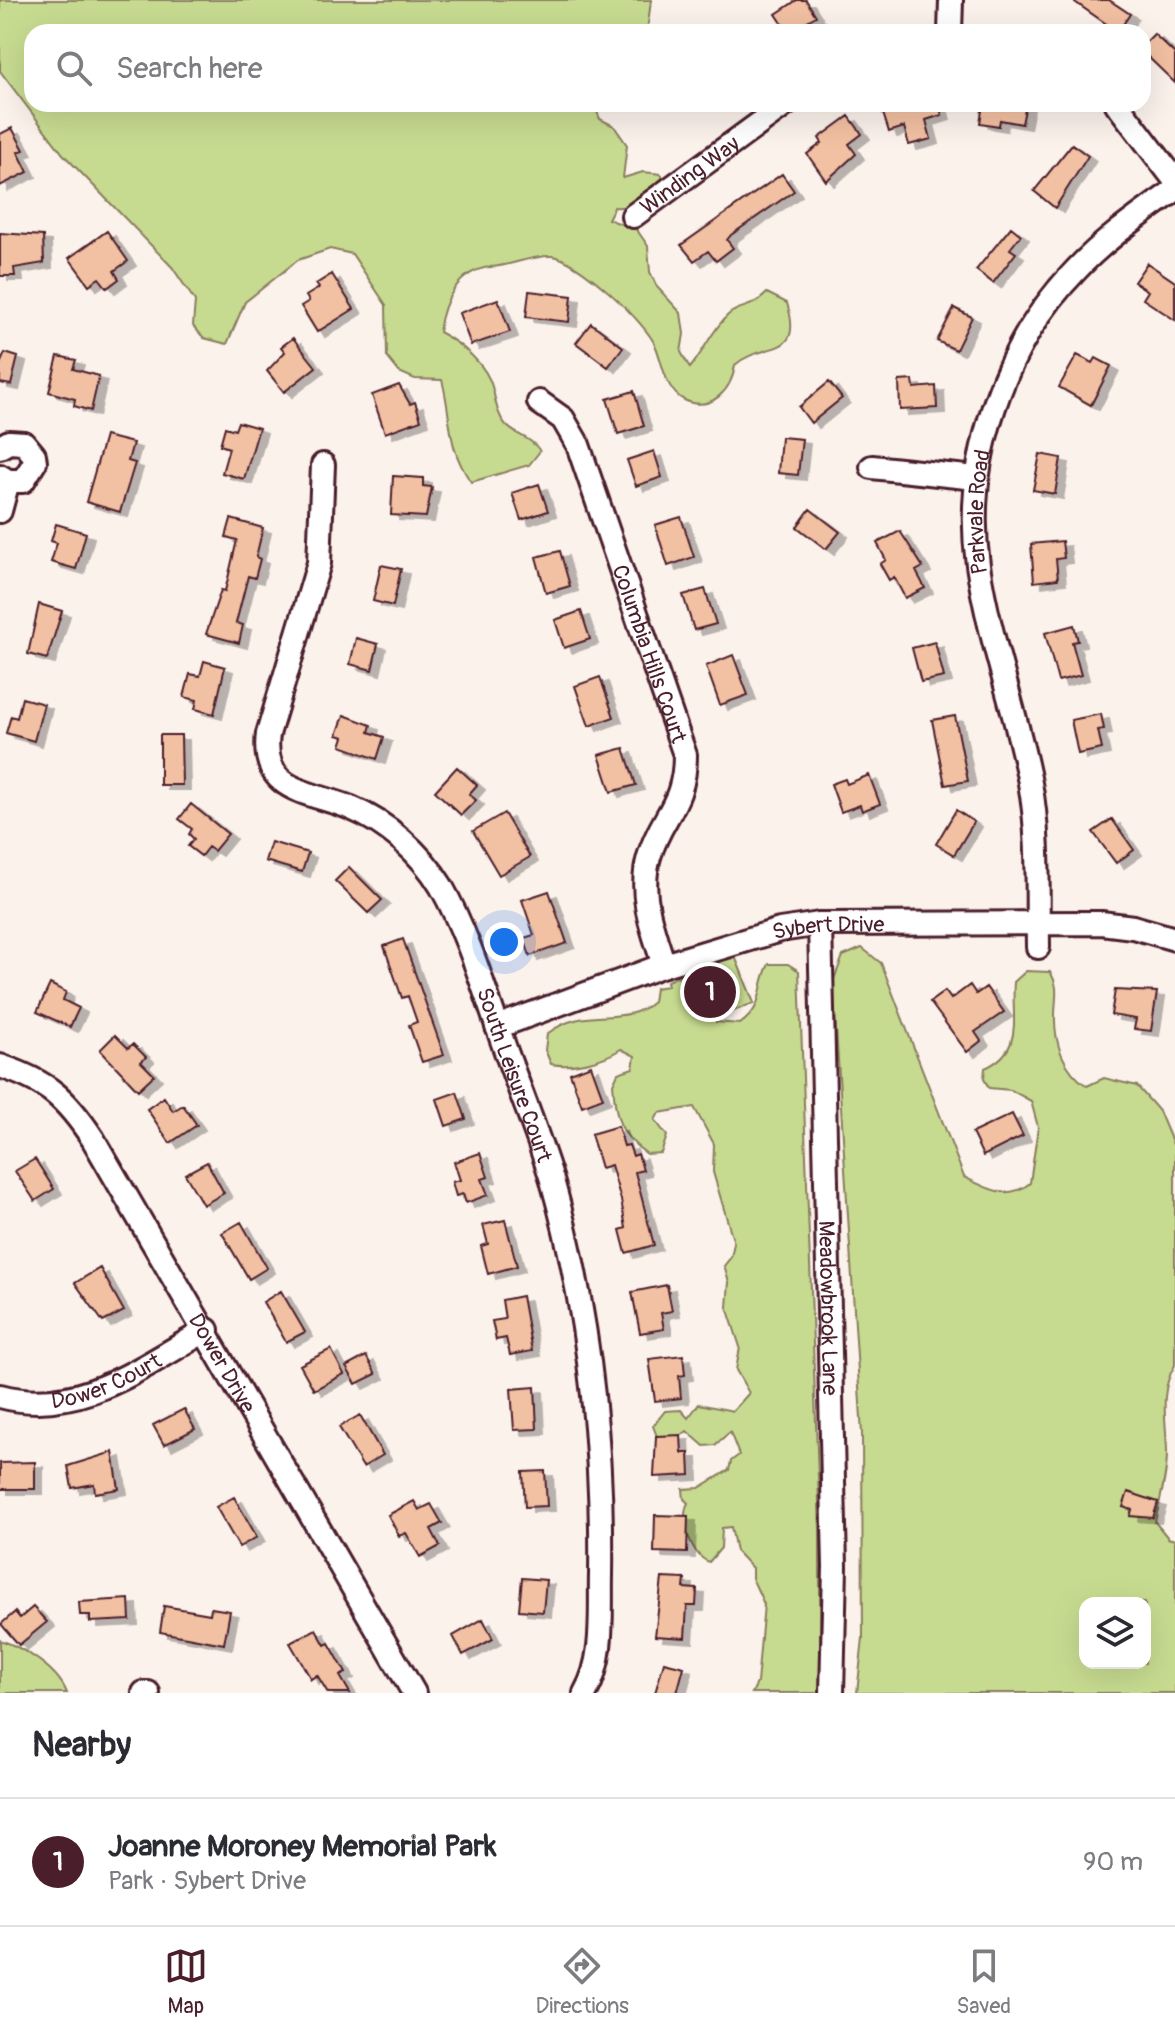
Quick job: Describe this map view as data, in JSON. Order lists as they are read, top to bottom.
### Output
{
  "streets": {
    "street": [
      "Winding Way",
      "Parkvale Road",
      "Columbia Hills Court",
      "Sybert Drive",
      "South Leisure Court",
      "Meadowbrook Lane",
      "Dower Drive",
      "Dower Court"
    ]
  },
  "crossings": [
    ["Parkvale Road", "Sybert Drive"],
    ["Columbia Hills Court", "Sybert Drive"],
    ["Sybert Drive", "South Leisure Court"],
    ["Sybert Drive", "Meadowbrook Lane"],
    ["Dower Drive", "Dower Court"]
  ],
  "page": {
    "search": "Search here",
    "pins": "1",
    "heading": "Nearby",
    "list": [
      {
        "mark": "1",
        "name": "Joanne Moroney Memorial Park",
        "note": "Park · Sybert Drive",
        "value": "90 m"
      }
    ],
    "nav": ["Map", "Directions", "Saved"]
  }
}
